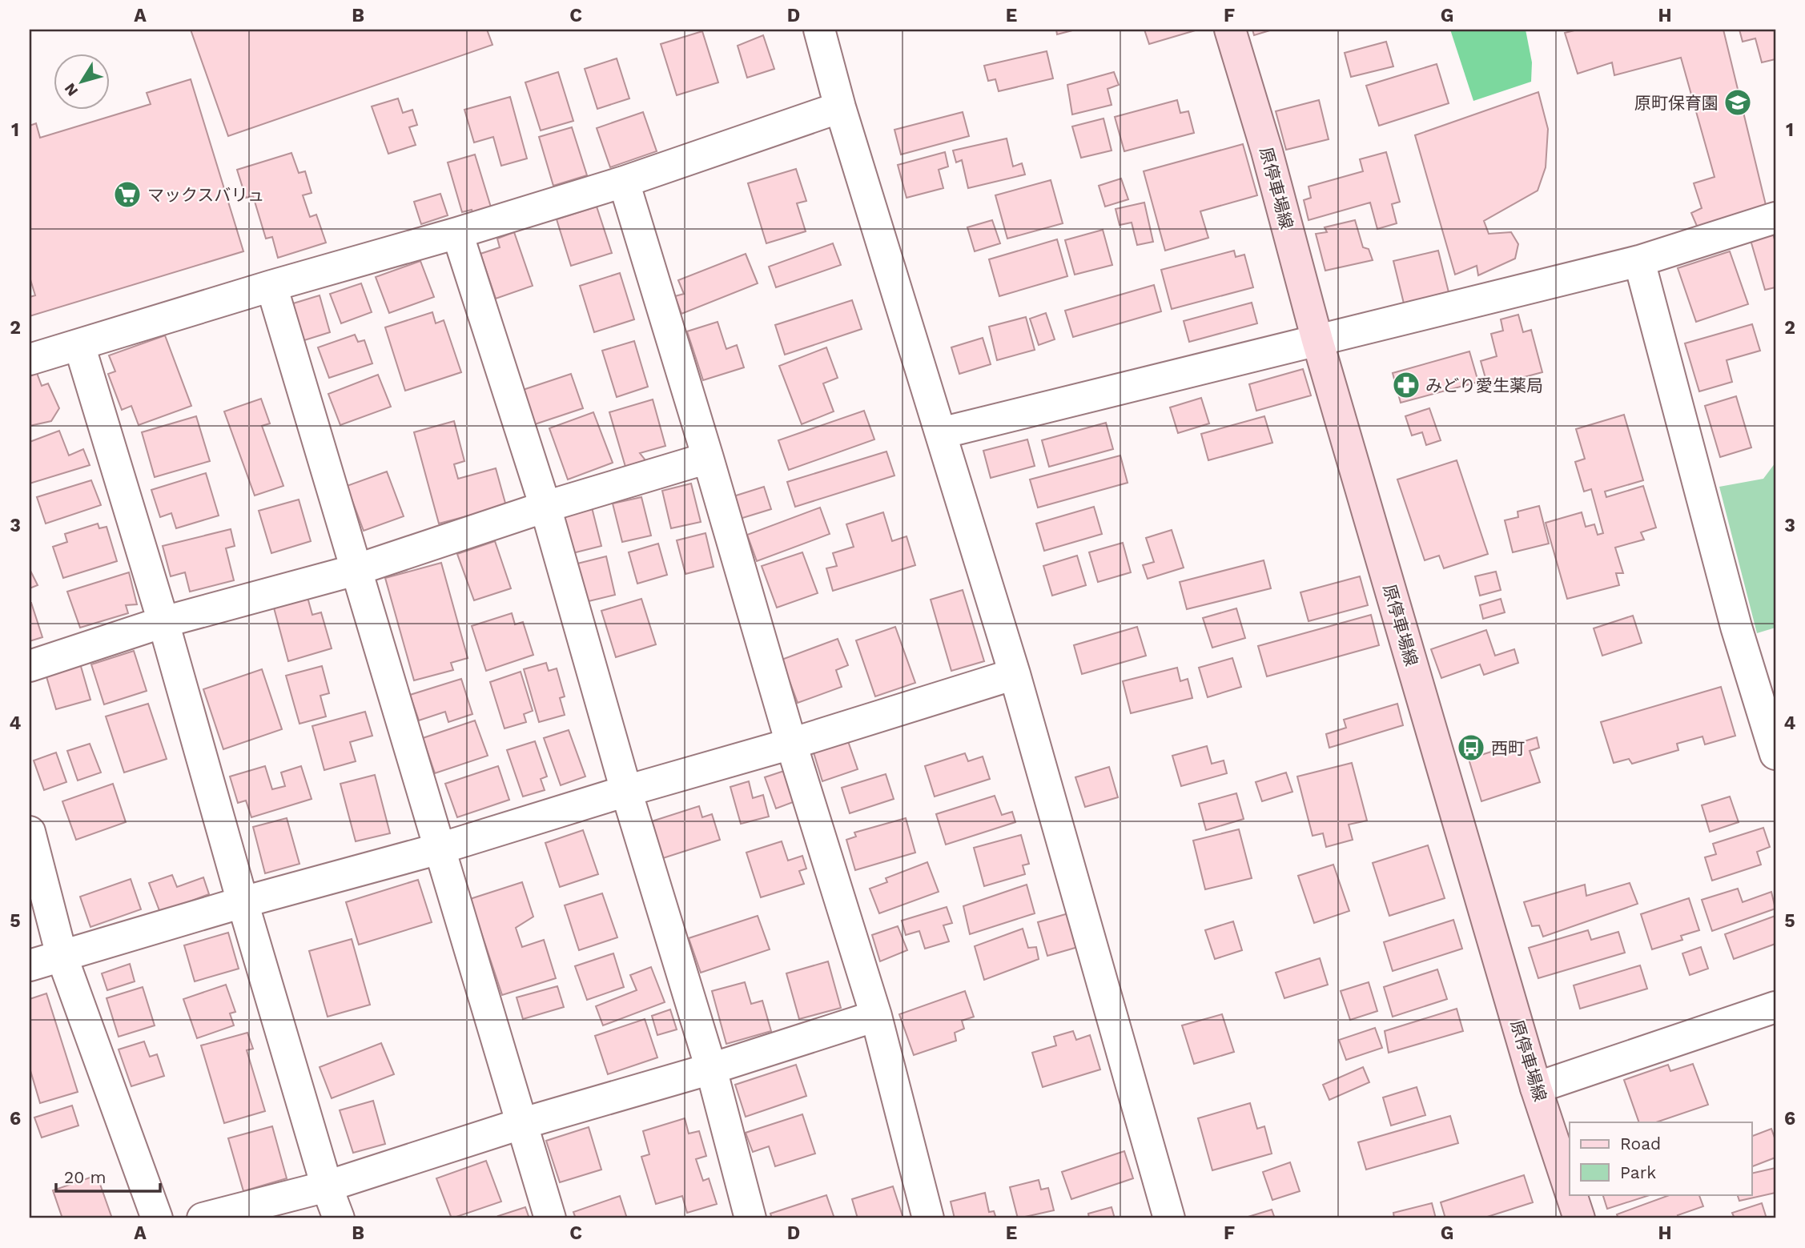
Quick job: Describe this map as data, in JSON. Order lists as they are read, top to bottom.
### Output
{
  "streets": {
    "main road": ["原停車場線"]
  },
  "places": {
    "school or university": ["原町保育園"],
    "supermarket": ["マックスバリュ"],
    "pharmacy": ["みどり愛生薬局"],
    "bus stop": ["西町"]
  },
  "legend": ["Road", "Park"],
  "scale_bar": "20 m",
  "north": "bottom left",
  "grid": {
    "columns": [
      "A",
      "B",
      "C",
      "D",
      "E",
      "F",
      "G",
      "H"
    ],
    "rows": [
      "1",
      "2",
      "3",
      "4",
      "5",
      "6"
    ]
  }
}
